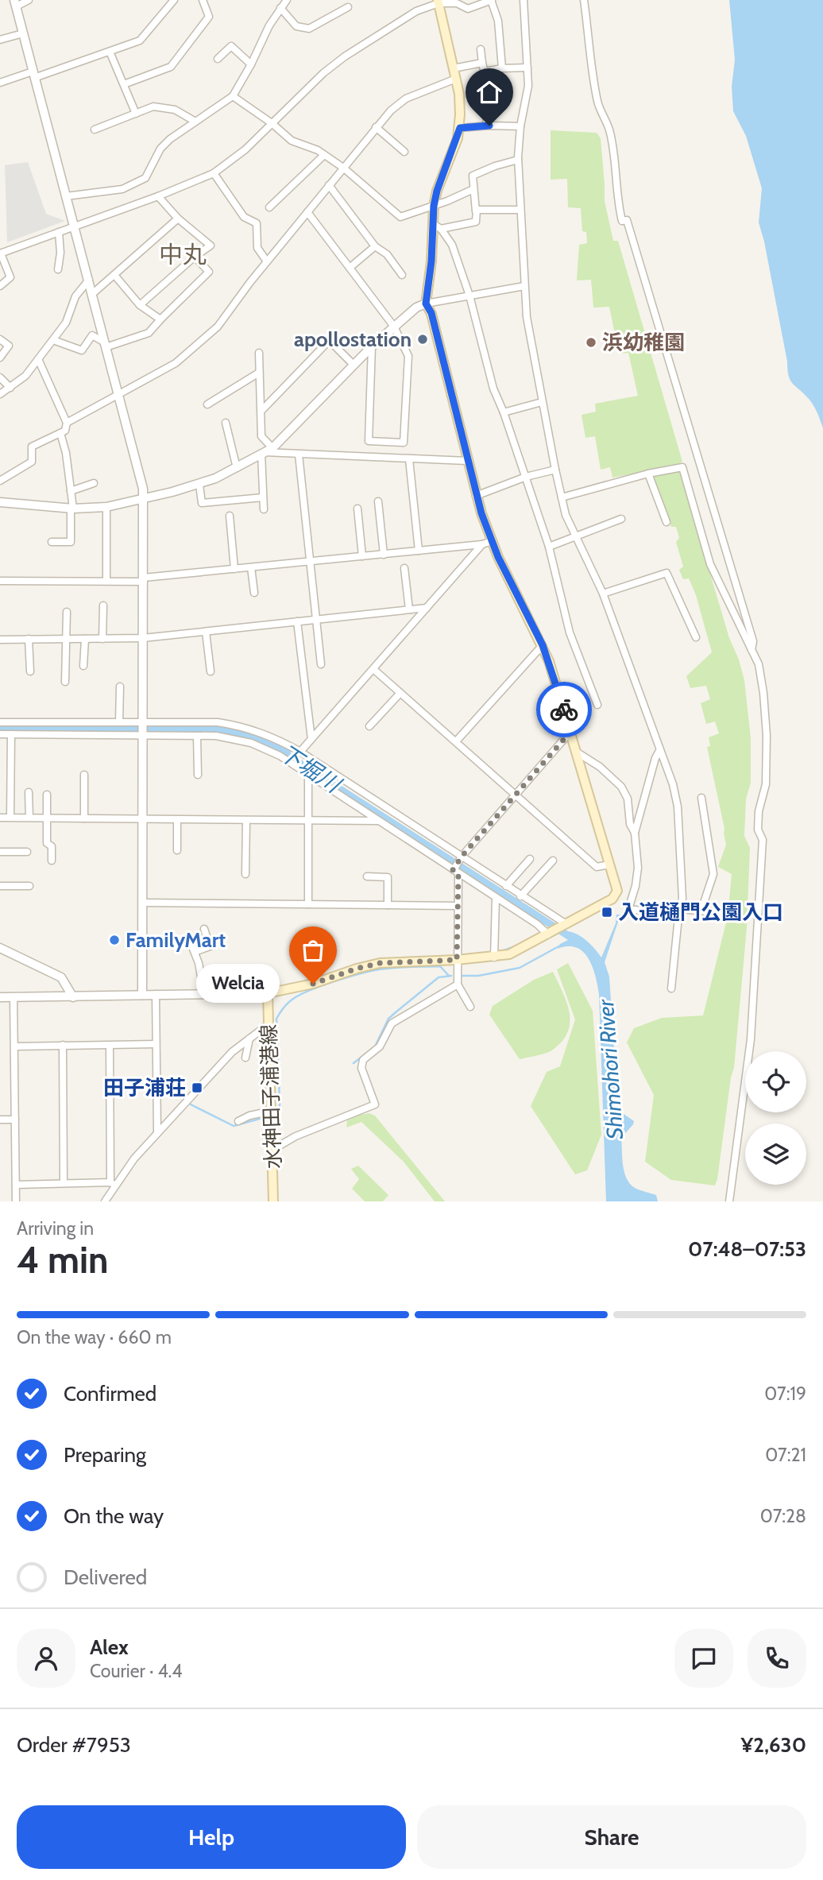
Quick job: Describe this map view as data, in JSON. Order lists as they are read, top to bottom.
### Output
{
  "streets": {
    "main road": ["水神田子浦港線"]
  },
  "districts": ["中丸"],
  "water": ["下堀川", "Shimohori River"],
  "places": {
    "other": [
      "apollostation",
      "浜幼稚園",
      "FamilyMart",
      "Welcia"
    ],
    "transit": ["入道樋門公園入口", "田子浦荘"]
  },
  "page": {
    "bubble": "Welcia",
    "heading": ["4 min", "Arriving in", "07:48–07:53"],
    "panel": [
      "Alex",
      "Courier · 4.4",
      "Order #7953",
      "¥2,630"
    ],
    "bar": "On the way · 660 m",
    "list": [
      ["Confirmed", "07:19"],
      ["Preparing", "07:21"],
      ["On the way", "07:28"],
      "Delivered"
    ],
    "buttons": ["Help", "Share"]
  }
}
